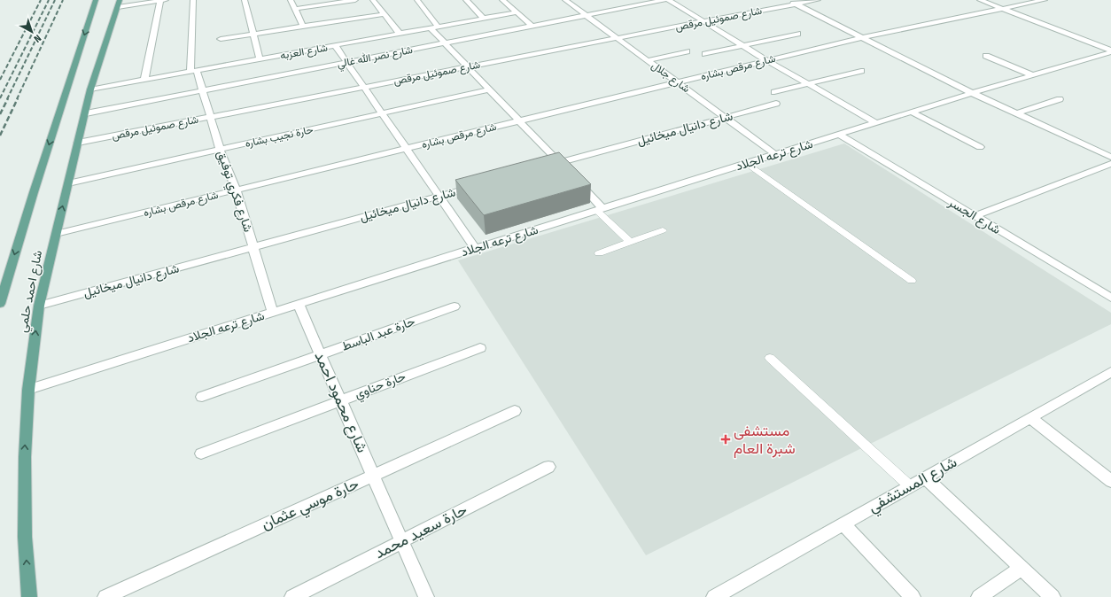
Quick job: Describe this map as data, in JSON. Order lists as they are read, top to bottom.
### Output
{
  "streets": {
    "main road": ["شارع احمد حلمي"],
    "street": [
      "شارع صموئيل مرقص",
      "شارع العزبه",
      "شارع نصر الله غالي",
      "شارع مرقص بشاره",
      "شارع جلال",
      "شارع دانيال ميخائيل",
      "حارة نجيب بشاره",
      "شارع ترعه الجلاد",
      "شارع فكري توفيق",
      "شارع الجسر",
      "حارة عبد الباسط",
      "حارة حناوي",
      "شارع محمود احمد",
      "شارع المستشفي",
      "حارة موسي عثمان",
      "حارة سعيد محمد"
    ]
  },
  "crossings": [
    ["شارع صموئيل مرقص", "شارع جلال"],
    ["شارع صموئيل مرقص", "شارع فكري توفيق"],
    ["شارع صموئيل مرقص", "شارع احمد حلمي"],
    ["شارع العزبه", "شارع فكري توفيق"],
    ["شارع العزبه", "شارع احمد حلمي"],
    ["شارع نصر الله غالي", "شارع جلال"],
    ["شارع نصر الله غالي", "شارع فكري توفيق"],
    ["شارع نصر الله غالي", "شارع احمد حلمي"],
    ["شارع مرقص بشاره", "شارع جلال"],
    ["شارع مرقص بشاره", "شارع فكري توفيق"],
    ["شارع مرقص بشاره", "شارع احمد حلمي"],
    ["شارع جلال", "شارع دانيال ميخائيل"],
    ["شارع جلال", "شارع ترعه الجلاد"],
    ["شارع دانيال ميخائيل", "شارع فكري توفيق"],
    ["شارع دانيال ميخائيل", "شارع احمد حلمي"],
    ["حارة نجيب بشاره", "شارع فكري توفيق"],
    ["حارة نجيب بشاره", "شارع احمد حلمي"],
    ["شارع ترعه الجلاد", "شارع فكري توفيق"],
    ["شارع ترعه الجلاد", "شارع الجسر"],
    ["شارع ترعه الجلاد", "شارع احمد حلمي"],
    ["شارع ترعه الجلاد", "شارع محمود احمد"],
    ["حارة عبد الباسط", "شارع محمود احمد"],
    ["حارة حناوي", "شارع محمود احمد"],
    ["شارع محمود احمد", "حارة موسي عثمان"],
    ["شارع محمود احمد", "حارة سعيد محمد"]
  ],
  "places": {
    "health": ["مستشفى شبرة العام"]
  },
  "north": "bottom right"
}
